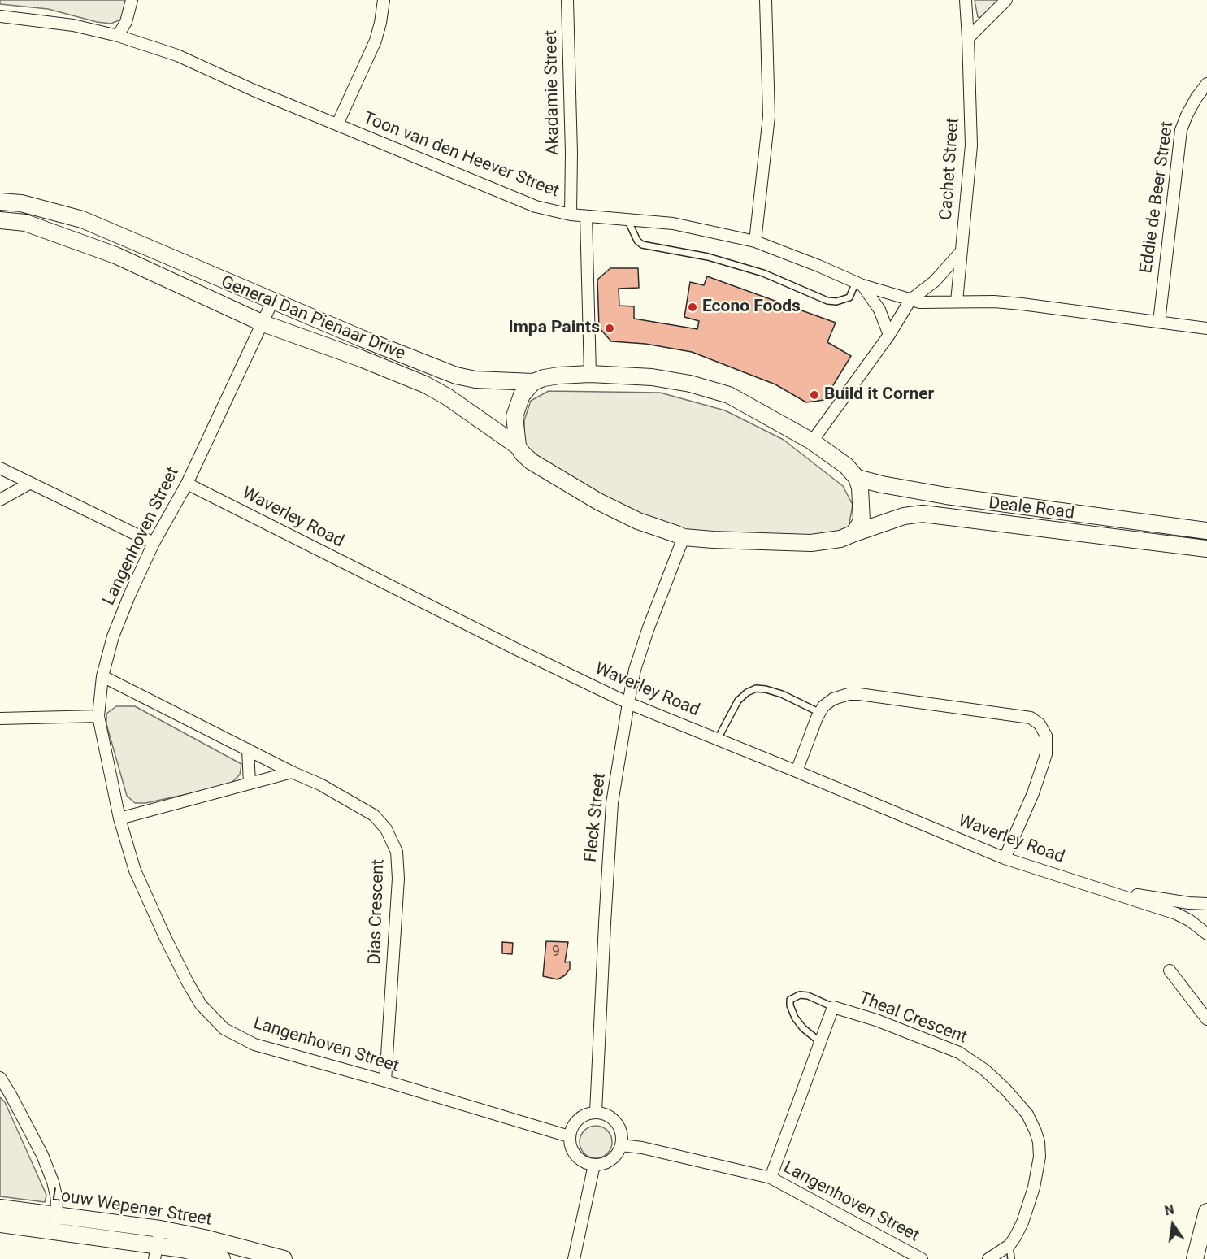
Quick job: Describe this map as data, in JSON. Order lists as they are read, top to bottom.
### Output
{
  "streets": {
    "street": [
      "Akadamie Street",
      "Toon van den Heever Street",
      "Cachet Street",
      "Eddie de Beer Street",
      "General Dan Pienaar Drive",
      "Deale Road",
      "Waverley Road",
      "Langenhoven Street",
      "Fleck Street",
      "Dias Crescent",
      "Theal Crescent",
      "Louw Wepener Street"
    ]
  },
  "crossings": [
    ["Akadamie Street", "Toon van den Heever Street"],
    ["Toon van den Heever Street", "Cachet Street"],
    ["Toon van den Heever Street", "Eddie de Beer Street"],
    ["General Dan Pienaar Drive", "Deale Road"],
    ["General Dan Pienaar Drive", "Langenhoven Street"],
    ["General Dan Pienaar Drive", "Fleck Street"],
    ["Deale Road", "Fleck Street"],
    ["Waverley Road", "Langenhoven Street"],
    ["Waverley Road", "Fleck Street"],
    ["Langenhoven Street", "Fleck Street"],
    ["Langenhoven Street", "Dias Crescent"],
    ["Langenhoven Street", "Theal Crescent"]
  ],
  "places": ["Econo Foods", "Impa Paints", "Build it Corner"],
  "house_numbers": ["9"],
  "north": "top"
}
